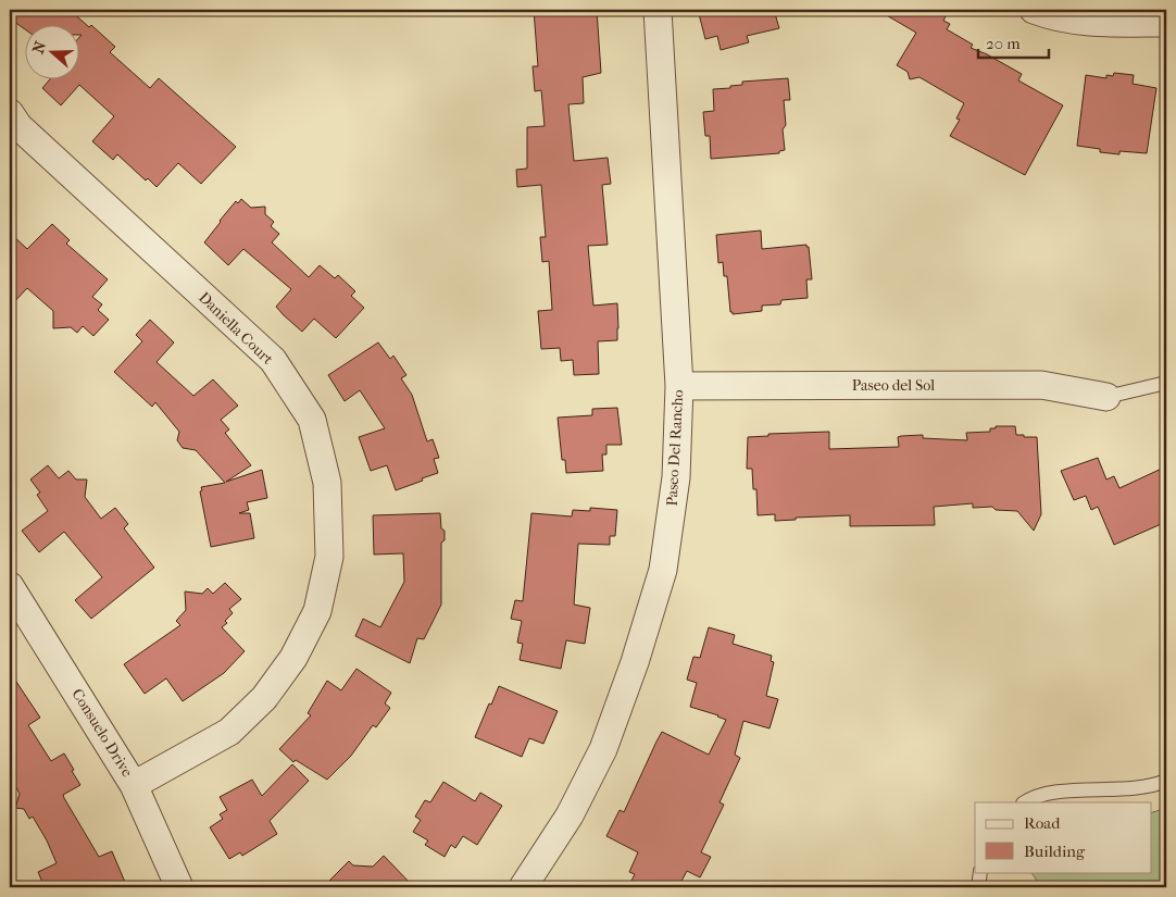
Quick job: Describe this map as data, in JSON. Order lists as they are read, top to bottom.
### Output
{
  "streets": {
    "street": [
      "Daniella Court",
      "Paseo del Sol",
      "Paseo Del Rancho",
      "Consuelo Drive"
    ]
  },
  "crossings": [
    ["Daniella Court", "Consuelo Drive"],
    ["Paseo del Sol", "Paseo Del Rancho"]
  ],
  "legend": ["Road", "Building"],
  "scale_bar": "20 m",
  "north": "left"
}
